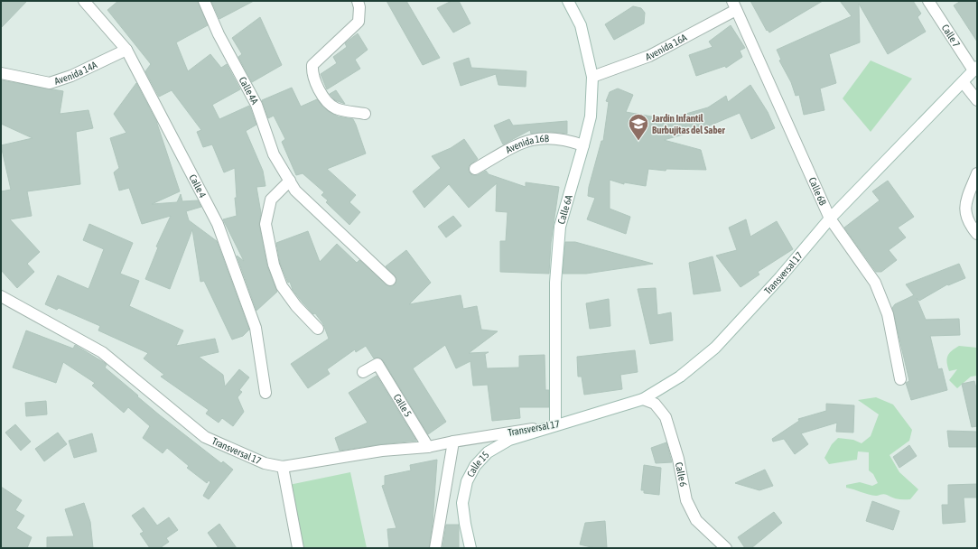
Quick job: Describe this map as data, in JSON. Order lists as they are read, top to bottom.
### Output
{
  "streets": {
    "street": [
      "Calle 7",
      "Avenida 16A",
      "Avenida 14A",
      "Calle 4A",
      "Avenida 16B",
      "Calle 4",
      "Calle 6B",
      "Calle 6A",
      "Transversal 17",
      "Calle 5",
      "Calle 15",
      "Calle 6"
    ]
  },
  "crossings": [
    ["Calle 7", "Transversal 17"],
    ["Avenida 16A", "Calle 6B"],
    ["Avenida 16A", "Calle 6A"],
    ["Avenida 14A", "Calle 4"],
    ["Avenida 16B", "Calle 6A"],
    ["Calle 6B", "Transversal 17"],
    ["Calle 6A", "Transversal 17"],
    ["Calle 6A", "Calle 15"],
    ["Transversal 17", "Calle 5"],
    ["Transversal 17", "Calle 15"],
    ["Transversal 17", "Calle 6"]
  ],
  "places": {
    "school or university": ["Jardín Infantil Burbujitas del Saber"]
  }
}
